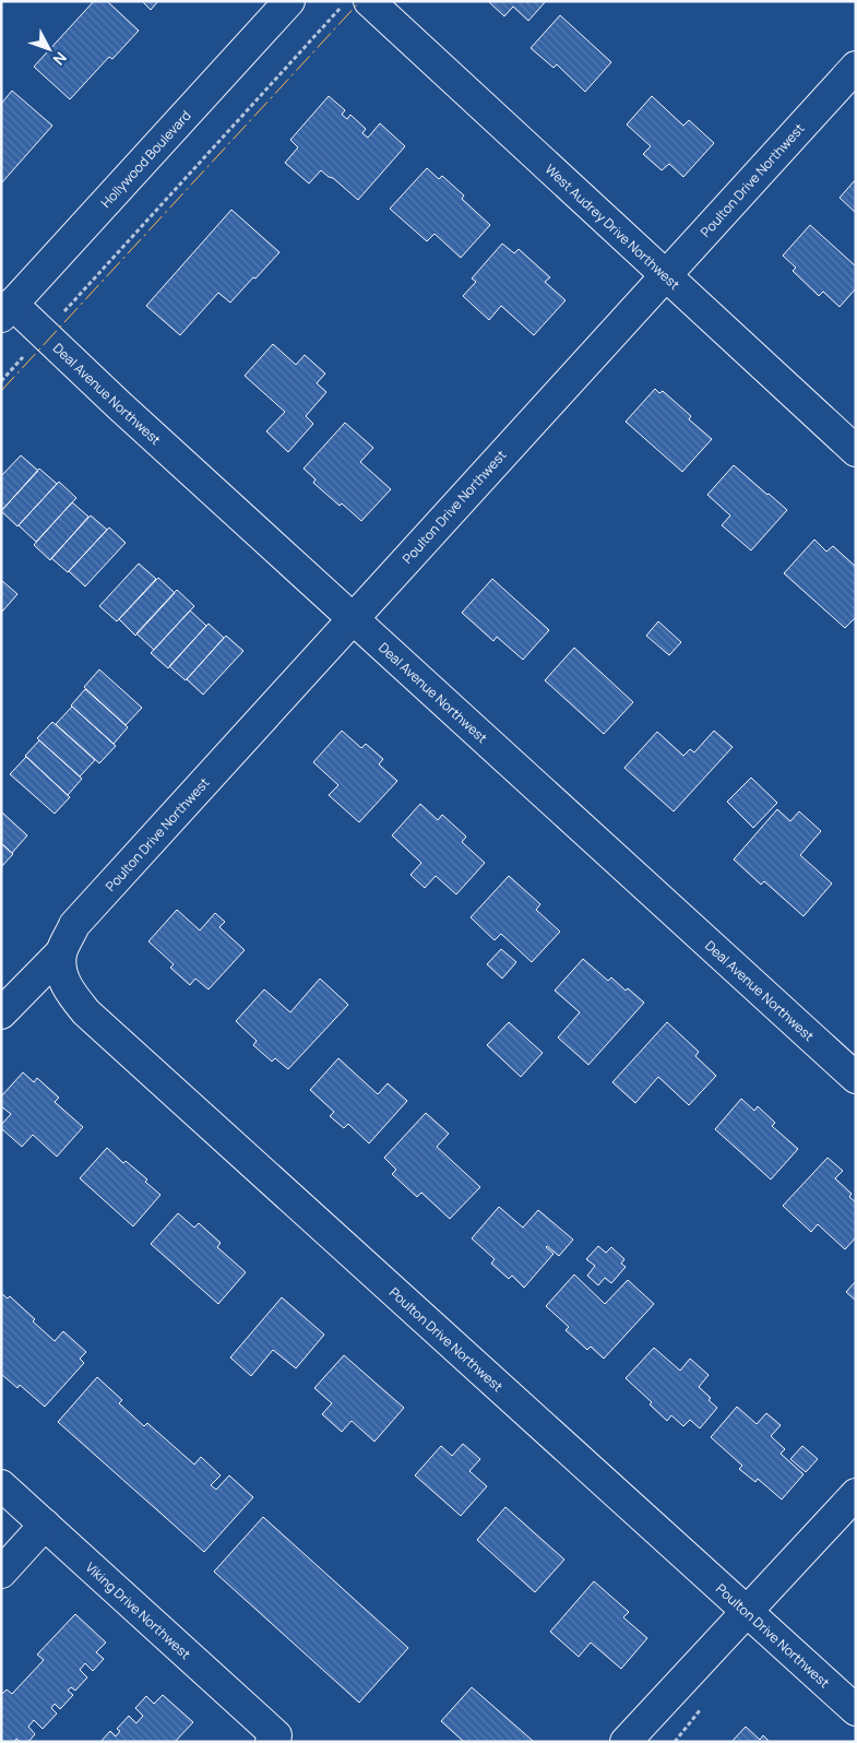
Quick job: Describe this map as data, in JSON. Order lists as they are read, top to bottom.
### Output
{
  "streets": {
    "street": [
      "Hollywood Boulevard",
      "Poulton Drive Northwest",
      "West Audrey Drive Northwest",
      "Deal Avenue Northwest",
      "Viking Drive Northwest"
    ]
  },
  "crossings": [
    ["Hollywood Boulevard", "Deal Avenue Northwest"],
    ["Poulton Drive Northwest", "West Audrey Drive Northwest"],
    ["Poulton Drive Northwest", "Deal Avenue Northwest"]
  ],
  "north": "bottom right"
}
